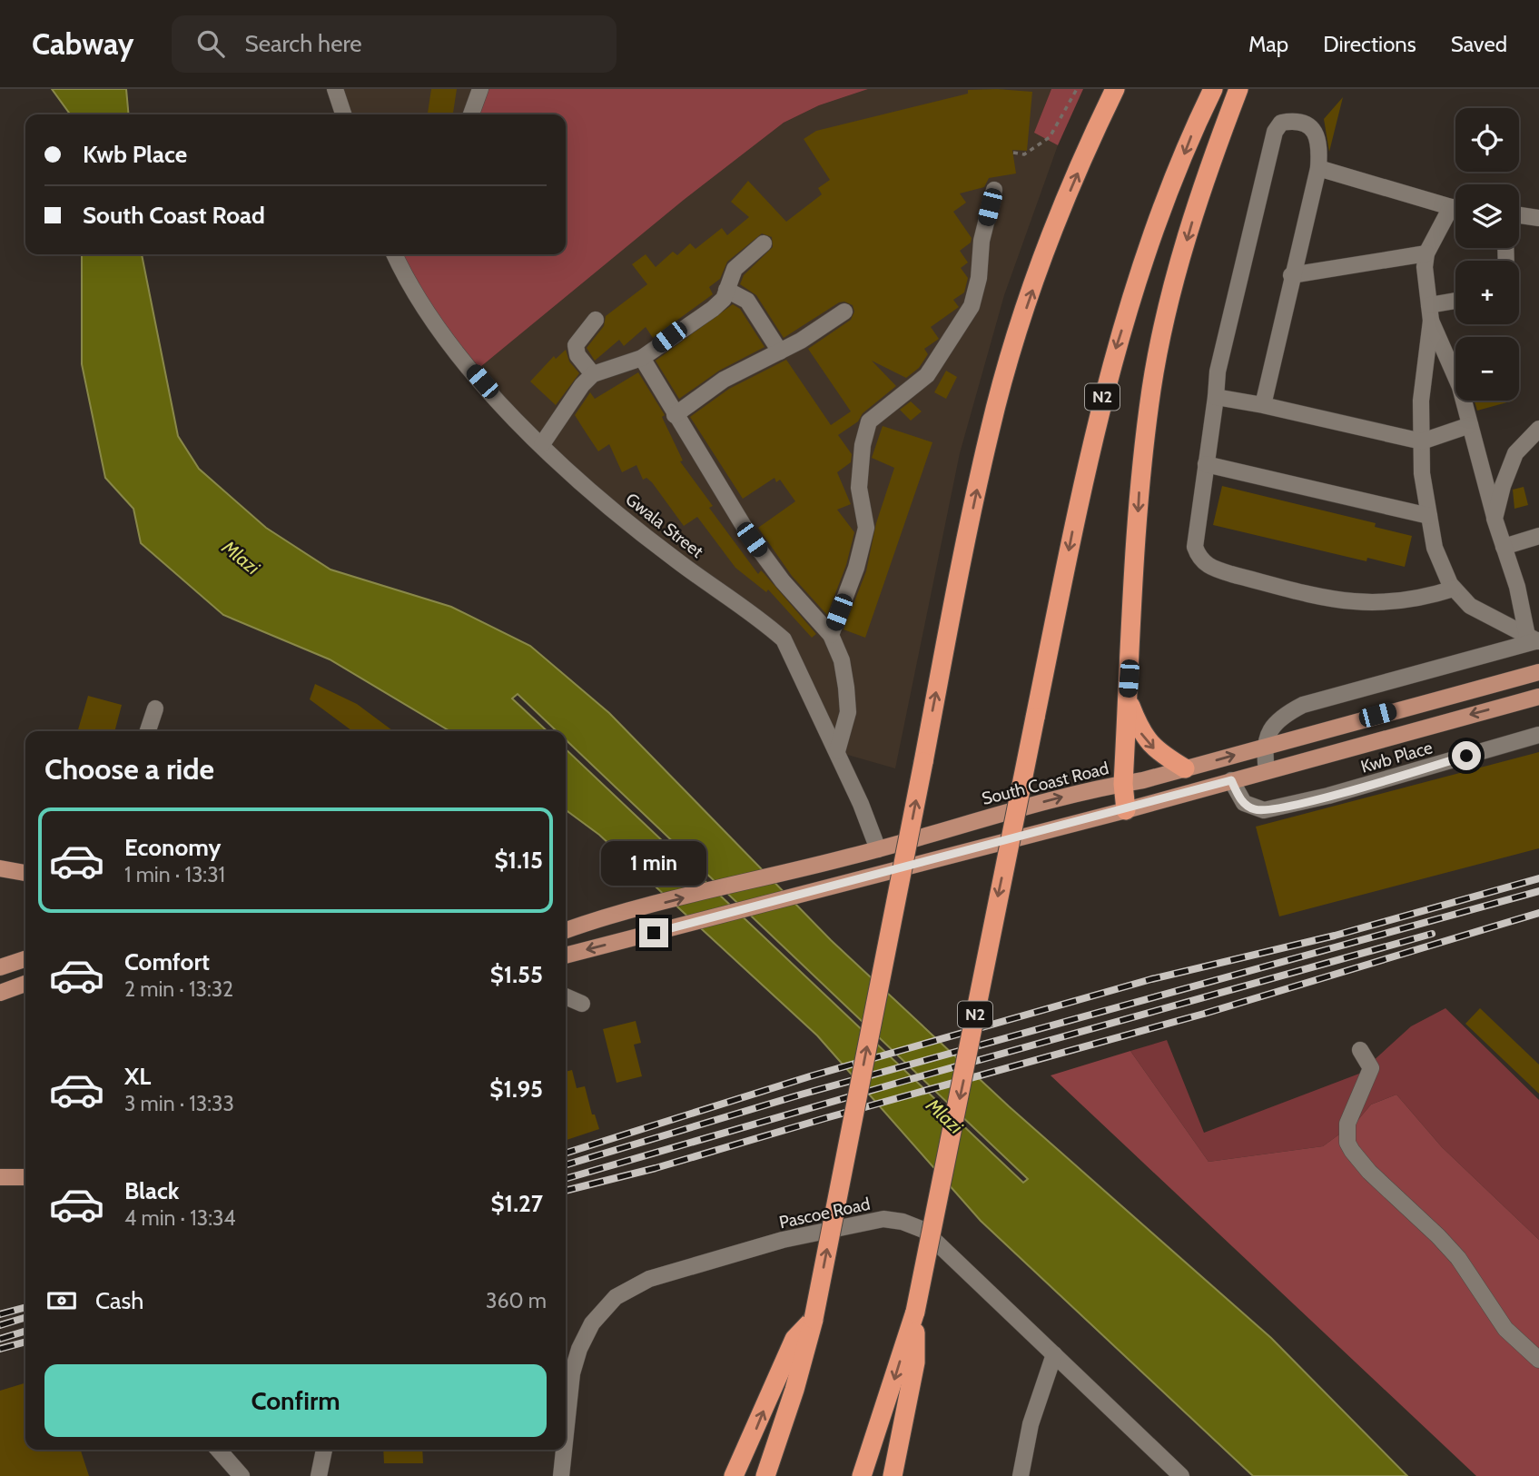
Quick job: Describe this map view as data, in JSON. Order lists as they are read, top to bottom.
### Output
{
  "streets": {
    "highway": ["N2"],
    "main road": ["South Coast Road"],
    "street": ["Gwala Street", "Kwb Place", "Pascoe Road"]
  },
  "crossings": [
    ["Gwala Street", "South Coast Road"]
  ],
  "water": ["Mlazi"],
  "page": {
    "header": "Cabway",
    "search": "Search here",
    "nav": ["Map", "Directions", "Saved"],
    "map_buttons": ["+", "−"],
    "banner": ["Kwb Place", "South Coast Road"],
    "heading": "Choose a ride",
    "list": [
      {
        "name": "Economy",
        "note": "1 min · 13:31",
        "value": "$1.15"
      },
      {
        "name": "Comfort",
        "note": "2 min · 13:32",
        "value": "$1.55"
      },
      {
        "name": "XL",
        "note": "3 min · 13:33",
        "value": "$1.95"
      },
      {
        "name": "Black",
        "note": "4 min · 13:34",
        "value": "$1.27"
      }
    ],
    "bubble": "1 min",
    "pay": ["Cash", "360 m"],
    "buttons": "Confirm"
  }
}
